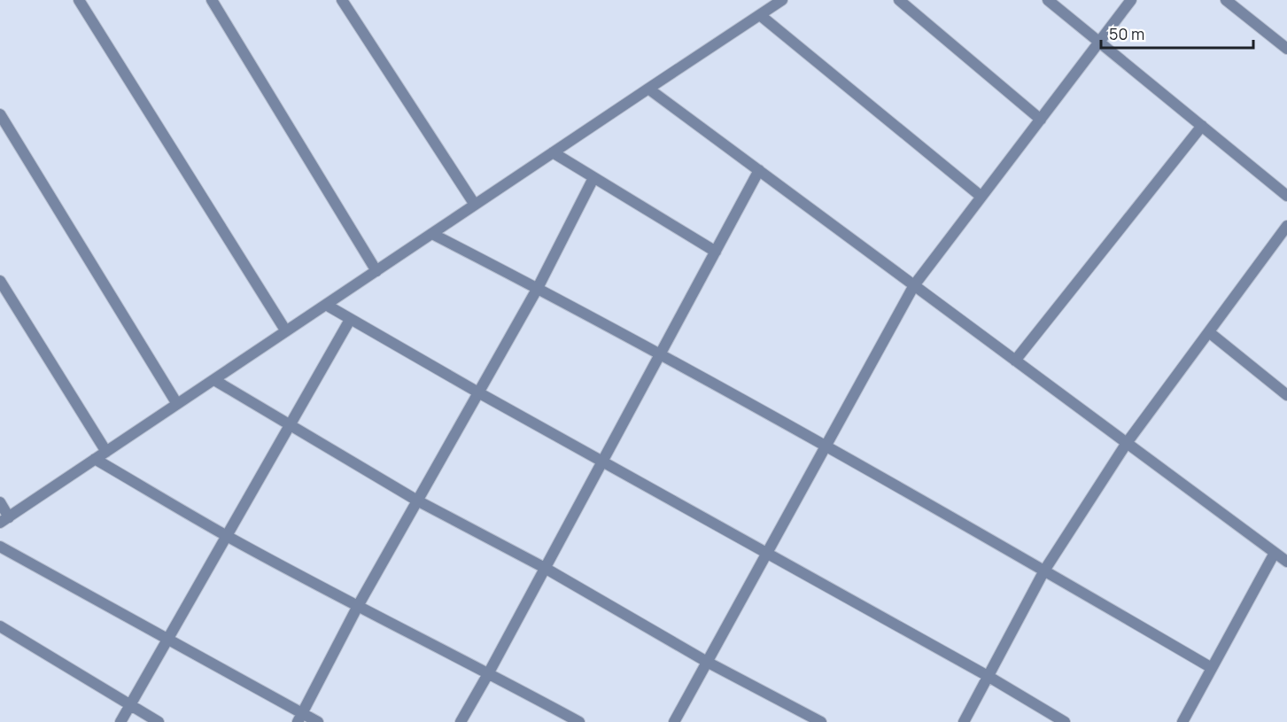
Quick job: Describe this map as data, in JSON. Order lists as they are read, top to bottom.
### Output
{
  "scale_bar": "50 m"
}
